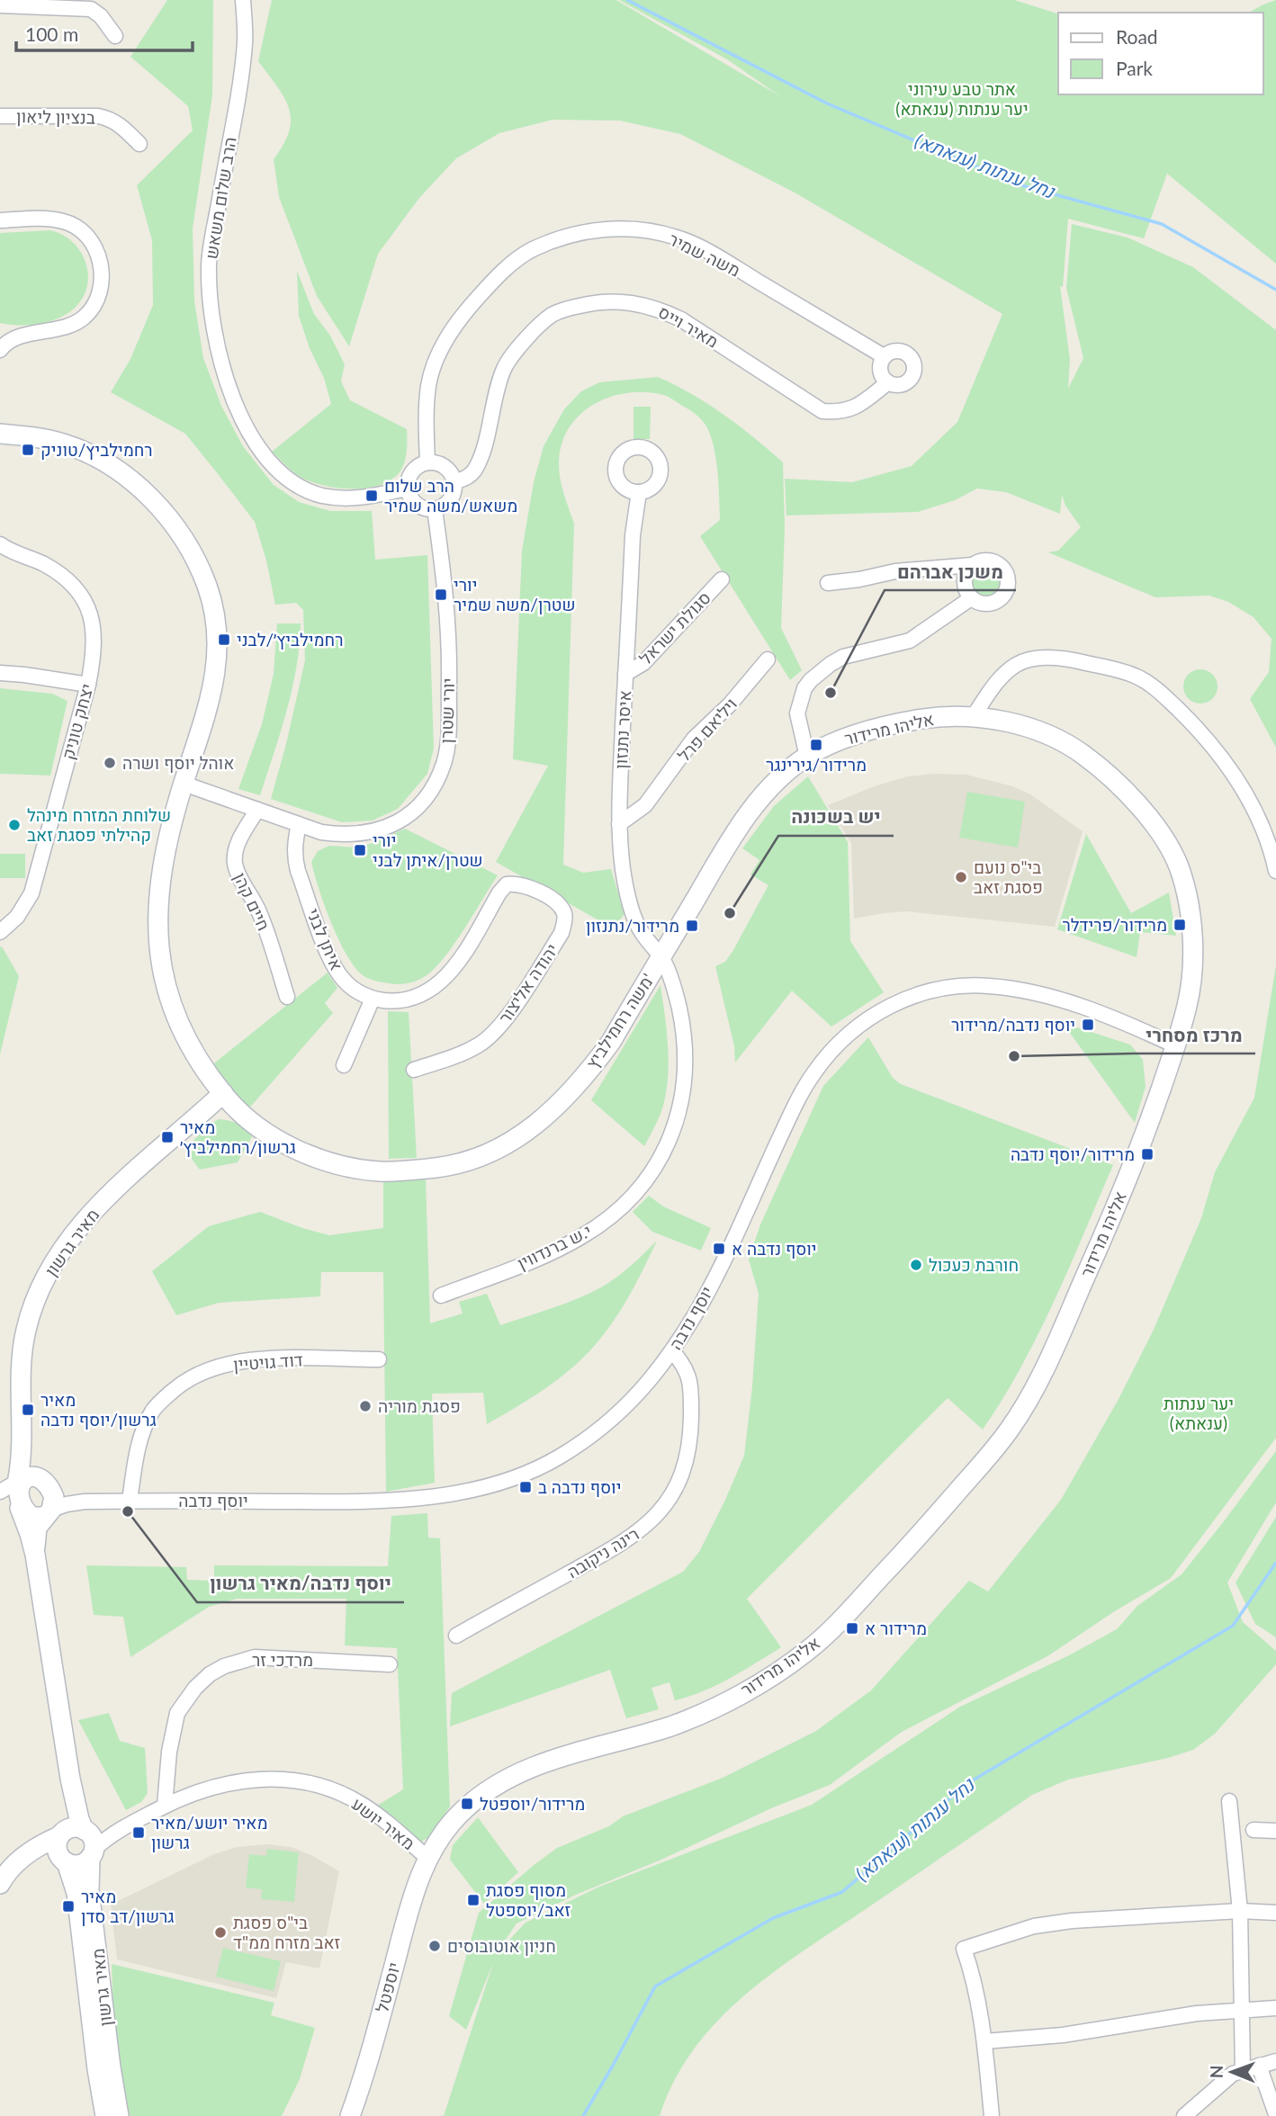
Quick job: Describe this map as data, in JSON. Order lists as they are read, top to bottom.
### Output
{
  "streets": {
    "street": [
      "בנציון ליאון",
      "הרב שלום משאש",
      "משה שמיר",
      "מאיר וייס",
      "סגולת ישראל",
      "יורי שטרן",
      "יצחק טוניק",
      "אליהו מרידור",
      "איסר נתנזון",
      "ויליאם פרל",
      "חיים קהן",
      "איתן לבני",
      "יהודה אליצור",
      "משה רחמילביץ'",
      "מאיר גרשון",
      "י.ש ברנדווין",
      "יוסף נדבה",
      "דוד גויטיין",
      "רינה ניקובה",
      "מרדכי זר",
      "מאיר יושע",
      "יוספטל"
    ]
  },
  "crossings": [
    ["הרב שלום משאש", "משה שמיר"],
    ["הרב שלום משאש", "מאיר וייס"],
    ["הרב שלום משאש", "יורי שטרן"],
    ["משה שמיר", "מאיר וייס"],
    ["משה שמיר", "יורי שטרן"],
    ["מאיר וייס", "יורי שטרן"],
    ["סגולת ישראל", "איסר נתנזון"],
    ["יורי שטרן", "חיים קהן"],
    ["יורי שטרן", "איתן לבני"],
    ["יורי שטרן", "משה רחמילביץ'"],
    ["אליהו מרידור", "איסר נתנזון"],
    ["אליהו מרידור", "משה רחמילביץ'"],
    ["אליהו מרידור", "י.ש ברנדווין"],
    ["אליהו מרידור", "יוסף נדבה"],
    ["אליהו מרידור", "מאיר יושע"],
    ["אליהו מרידור", "יוספטל"],
    ["איסר נתנזון", "ויליאם פרל"],
    ["איסר נתנזון", "משה רחמילביץ'"],
    ["איסר נתנזון", "י.ש ברנדווין"],
    ["איתן לבני", "יהודה אליצור"],
    ["משה רחמילביץ'", "מאיר גרשון"],
    ["משה רחמילביץ'", "י.ש ברנדווין"],
    ["מאיר גרשון", "יוסף נדבה"],
    ["מאיר גרשון", "מאיר יושע"],
    ["יוסף נדבה", "דוד גויטיין"],
    ["יוסף נדבה", "רינה ניקובה"],
    ["מרדכי זר", "מאיר יושע"],
    ["מאיר יושע", "יוספטל"]
  ],
  "water": ["נחל ענתות (ענאתא)"],
  "parks": ["אתר טבע עירוני יער ענתות (ענאתא)", "יער ענתות (ענאתא)"],
  "places": {
    "transit": [
      "רחמילביץ/טוניק",
      "הרב שלום משאש/משה שמיר",
      "יורי שטרן/משה שמיר",
      "רחמילביץ׳/לבני",
      "מרידור/גירינגר",
      "יורי שטרן/איתן לבני",
      "מרידור/פרידלר",
      "מרידור/נתנזון",
      "יוסף נדבה/מרידור",
      "מאיר גרשון/רחמילביץ׳",
      "מרידור/יוסף נדבה",
      "יוסף נדבה א",
      "מאיר גרשון/יוסף נדבה",
      "יוסף נדבה ב",
      "מרידור א",
      "מרידור/יוספטל",
      "מאיר יושע/מאיר גרשון",
      "מסוף פסגת זאב/יוספטל",
      "מאיר גרשון/דב סדן"
    ],
    "other": [
      "משכן אברהם",
      "אוהל יוסף ושרה",
      "שלוחת המזרח מינהל קהילתי פסגת זאב",
      "בי\"ס נועם פסגת זאב",
      "יש בשכונה",
      "מרכז מסחרי",
      "חורבת כעכול",
      "פסגת מוריה",
      "יוסף נדבה/מאיר גרשון",
      "בי\"ס פסגת זאב מזרח ממ\"ד",
      "חניון אוטובוסים"
    ]
  },
  "legend": ["Road", "Park"],
  "scale_bar": "100 m",
  "north": "left"
}
